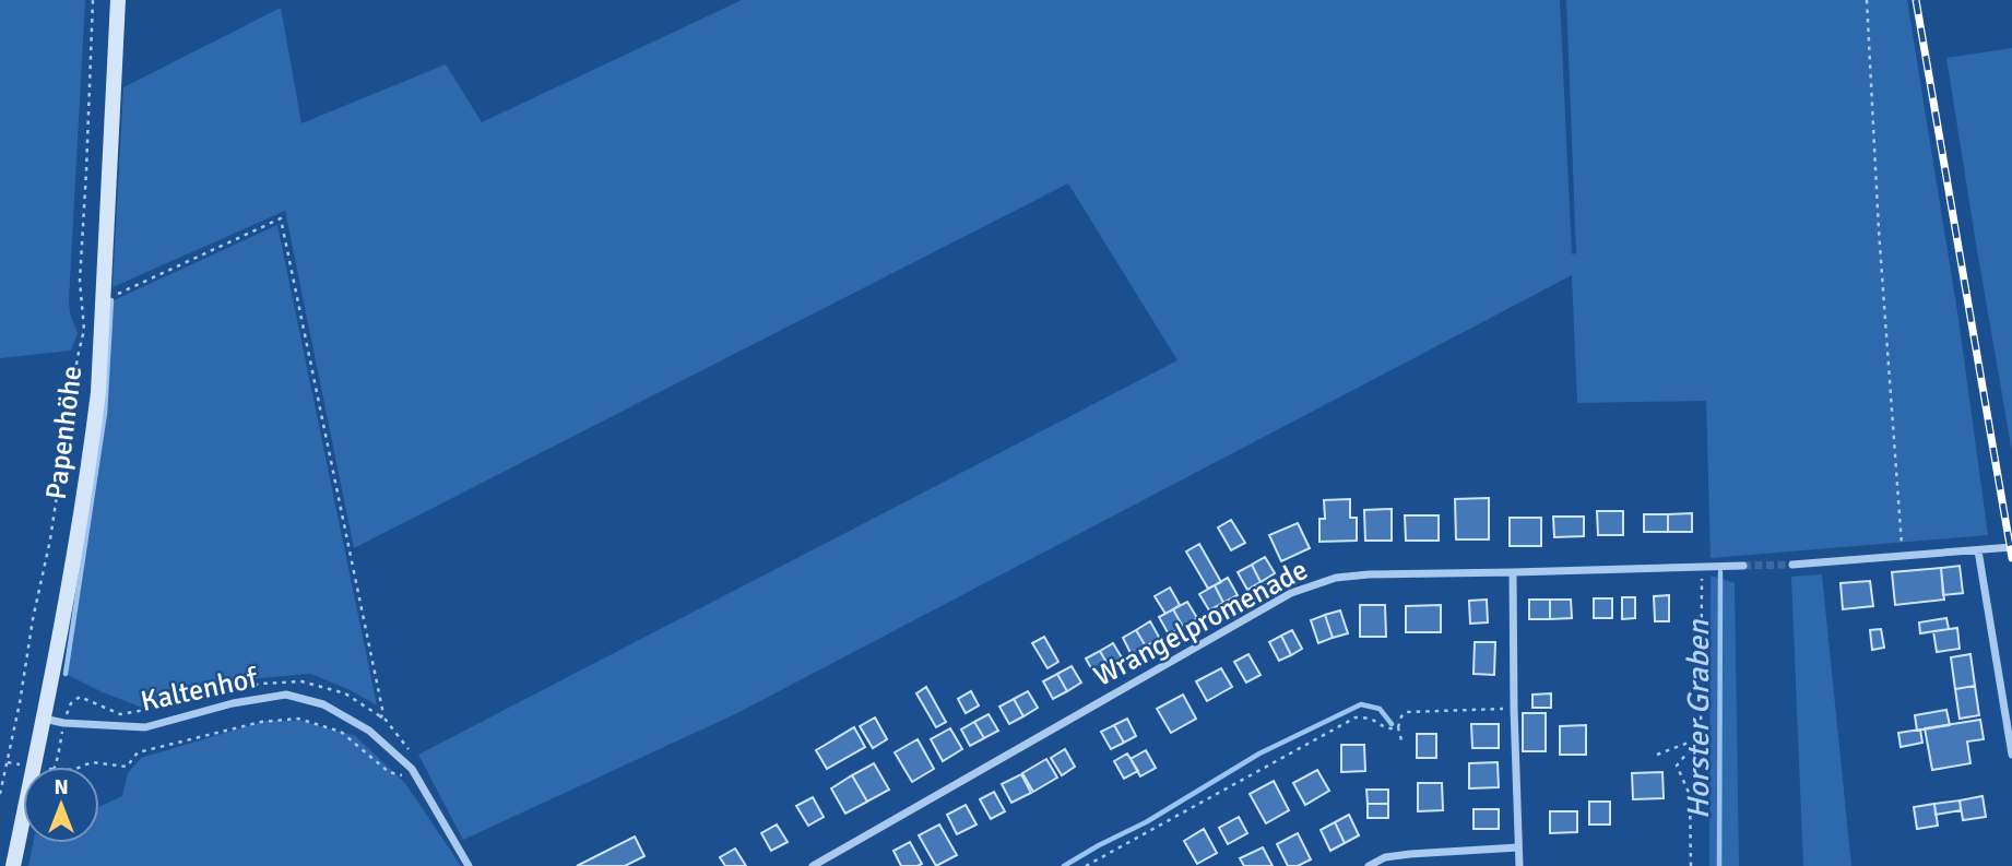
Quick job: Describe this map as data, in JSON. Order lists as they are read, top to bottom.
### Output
{
  "streets": {
    "main road": ["Papenhöhe"],
    "street": ["Wrangelpromenade", "Kaltenhof"]
  },
  "crossings": [
    ["Papenhöhe", "Kaltenhof"]
  ],
  "water": ["Horster Graben"],
  "north": "top"
}
